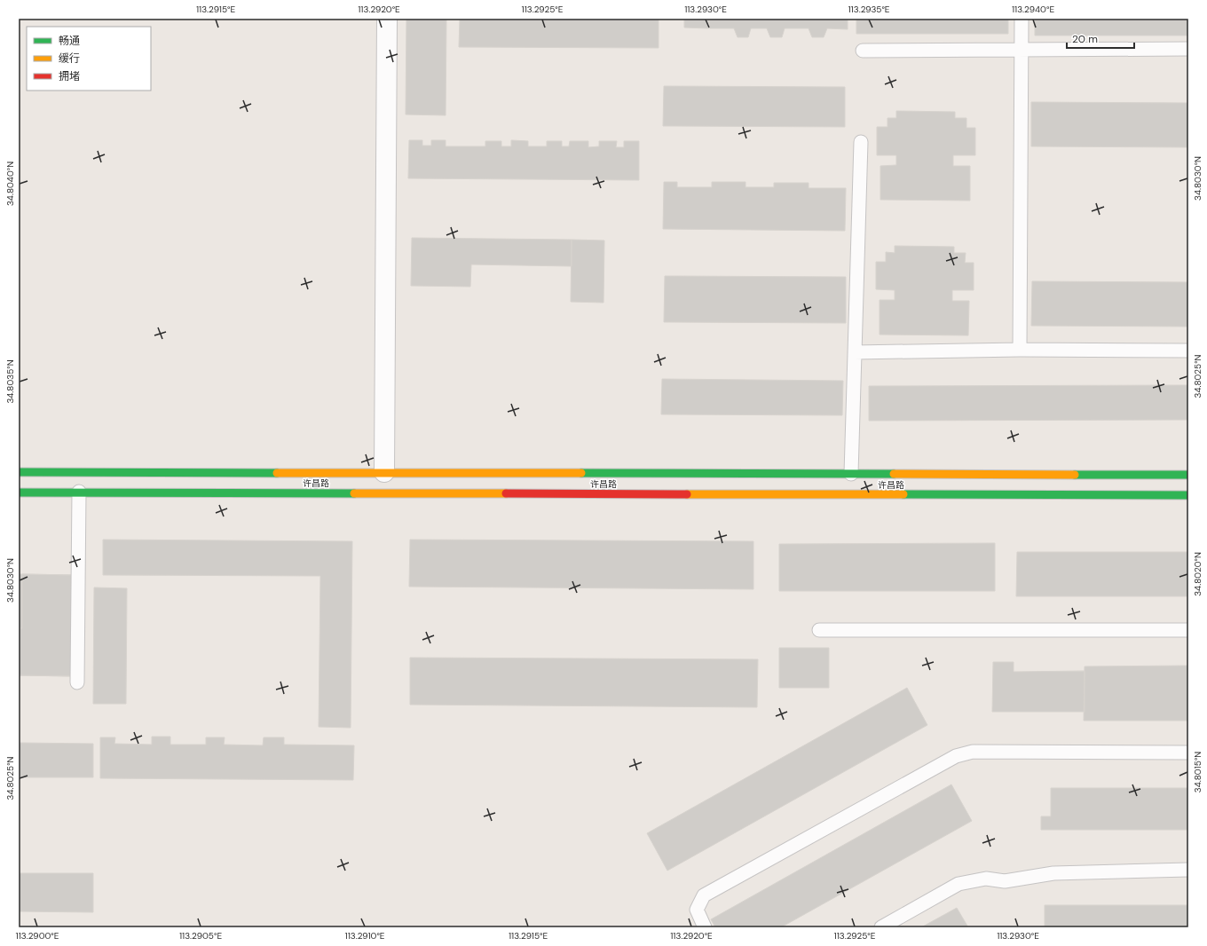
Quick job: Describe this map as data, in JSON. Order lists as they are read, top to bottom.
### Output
{
  "streets": {
    "street": ["许昌路"]
  },
  "legend": ["畅通", "缓行", "拥堵"],
  "scale_bar": "20 m",
  "coordinates": [
    "113.2915°E",
    "113.2920°E",
    "113.2925°E",
    "113.2930°E",
    "113.2935°E",
    "113.2940°E",
    "34.8030°N",
    "34.8040°N",
    "34.8025°N",
    "34.8035°N",
    "34.8020°N",
    "34.8015°N",
    "113.2900°E",
    "113.2905°E",
    "113.2910°E"
  ]
}
